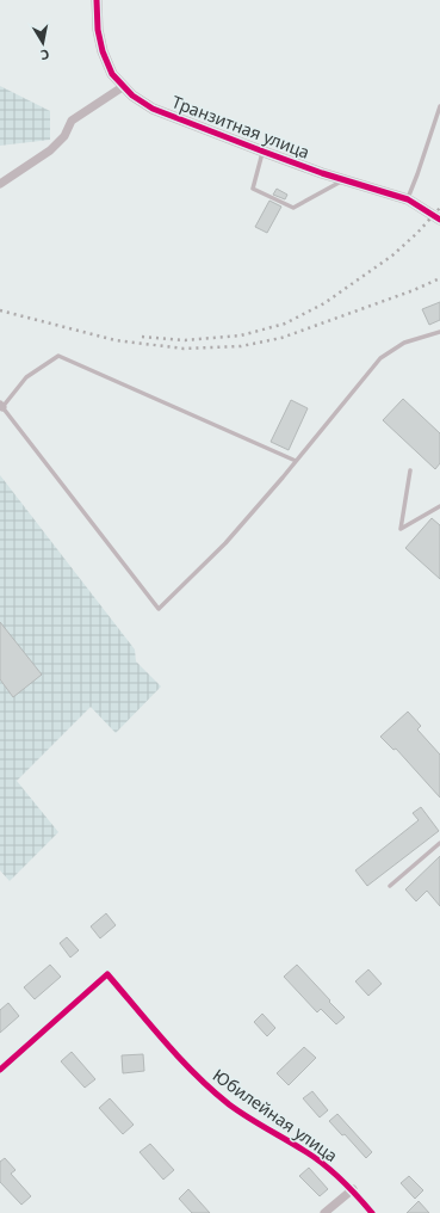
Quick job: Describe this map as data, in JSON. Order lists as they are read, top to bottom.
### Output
{
  "streets": {
    "street": ["Транзитная улица", "Юбилейная улица"]
  },
  "north": "bottom"
}
